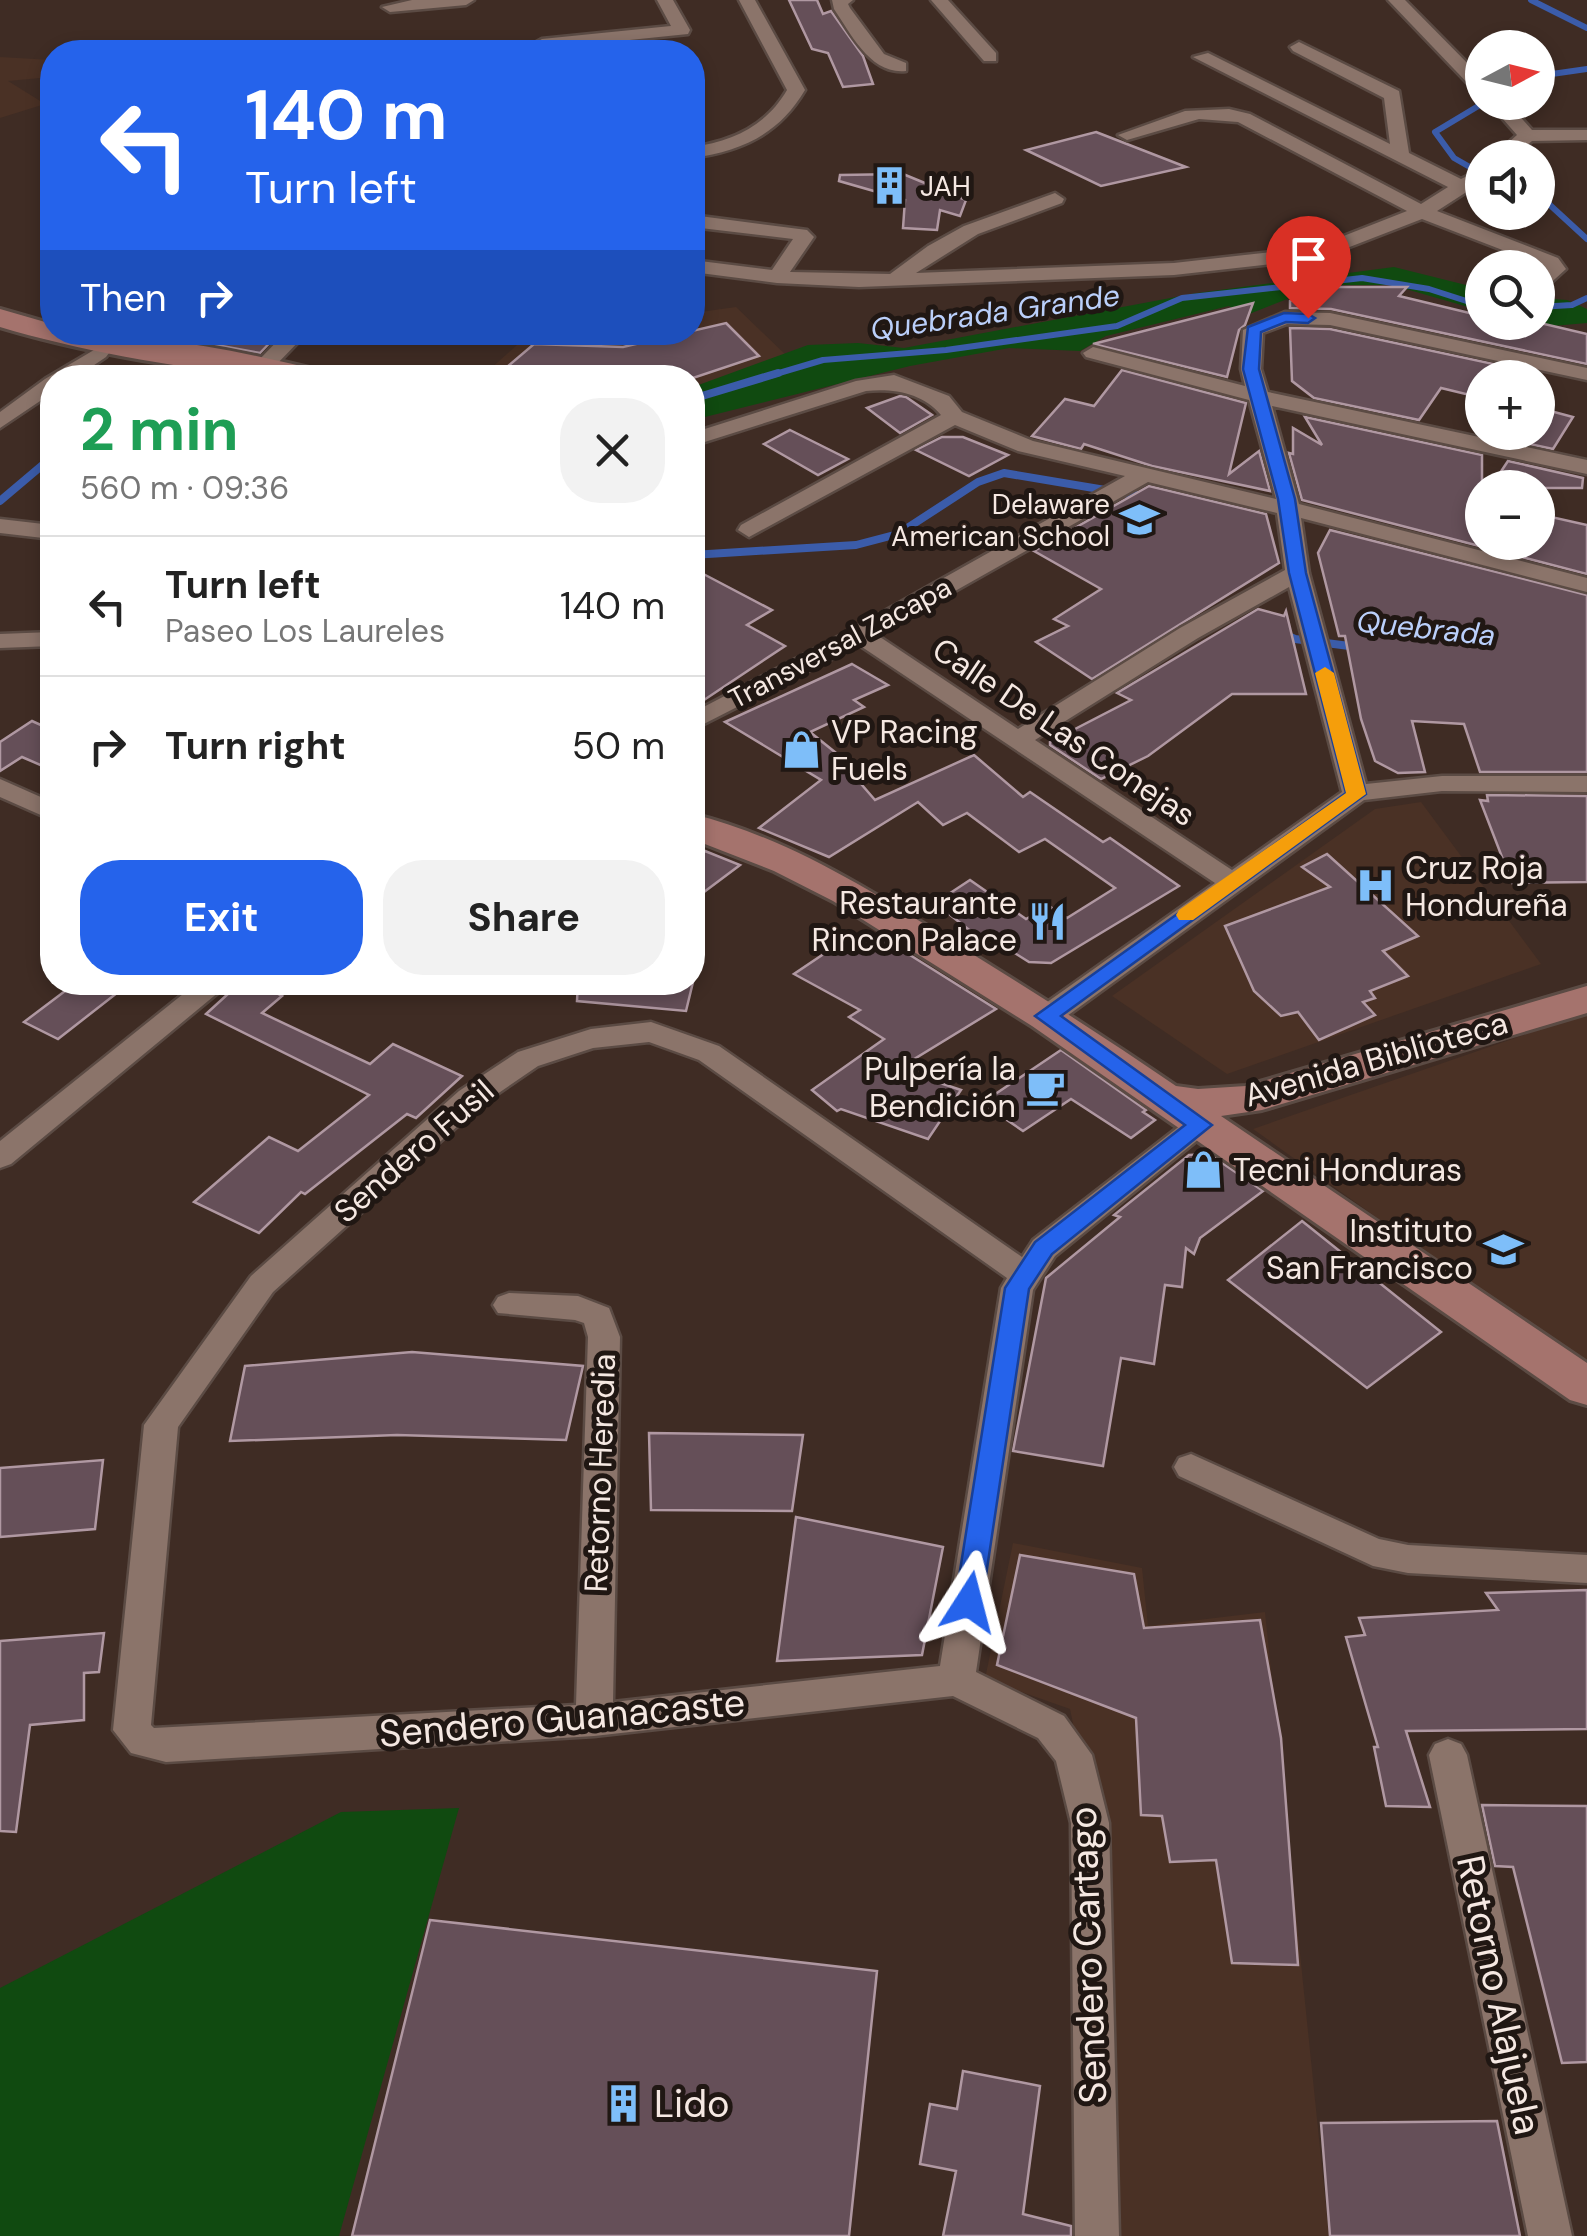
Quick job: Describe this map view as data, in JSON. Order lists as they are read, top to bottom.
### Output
{
  "streets": {
    "street": [
      "Transversal Zacapa",
      "Calle De Las Conejas",
      "Avenida Biblioteca",
      "Sendero Fusil",
      "Retorno Heredia",
      "Sendero Guanacaste",
      "Sendero Cartago",
      "Retorno Alajuela"
    ]
  },
  "crossings": [
    ["Transversal Zacapa", "Calle De Las Conejas"],
    ["Sendero Fusil", "Sendero Guanacaste"],
    ["Retorno Heredia", "Sendero Guanacaste"],
    ["Sendero Guanacaste", "Sendero Cartago"]
  ],
  "water": ["Quebrada Grande", "Quebrada"],
  "places": {
    "building": ["JAH", "Lido"],
    "school or university": ["Delaware American School", "Instituto San Francisco"],
    "shop": ["VP Racing Fuels", "Tecni Honduras"],
    "hospital": ["Cruz Roja Hondureña"],
    "restaurant": ["Restaurante Rincon Palace"],
    "cafe": ["Pulpería la Bendición"]
  },
  "north": "right",
  "page": {
    "map_buttons": ["+", "−"],
    "turn": ["140 m", "Turn left"],
    "then": "Then",
    "heading": ["2 min", "560 m · 09:36"],
    "list": [
      {
        "name": "Turn left",
        "note": "Paseo Los Laureles",
        "value": "140 m"
      },
      {
        "name": "Turn right",
        "value": "50 m"
      }
    ],
    "buttons": ["Exit", "Share"]
  }
}
